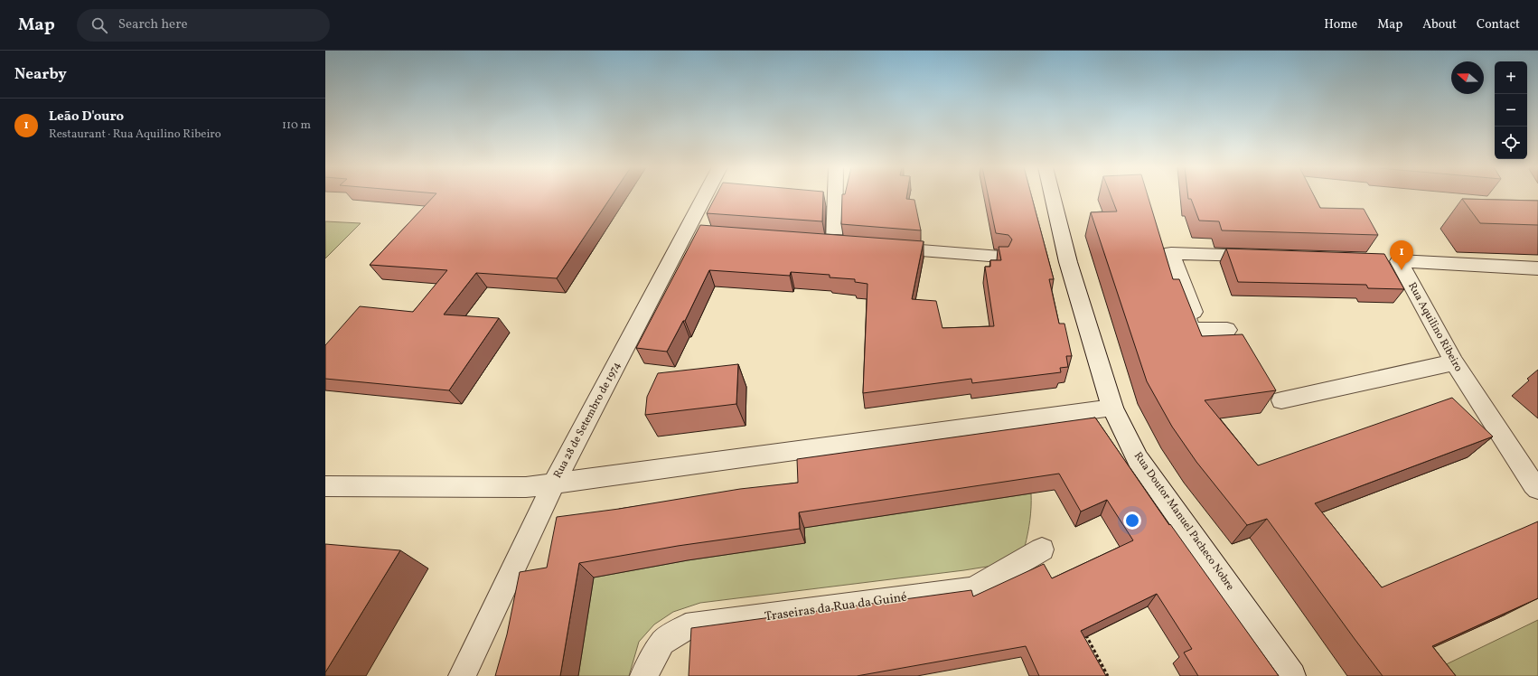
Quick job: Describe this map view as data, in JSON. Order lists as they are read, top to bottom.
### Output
{
  "streets": {
    "street": [
      "Rua Aquilino Ribeiro",
      "Rua 28 de Setembro de 1974",
      "Rua Doutor Manuel Pacheco Nobre",
      "Traseiras da Rua da Guiné"
    ]
  },
  "north": "left",
  "page": {
    "header": "Map",
    "search": "Search here",
    "nav": [
      "Home",
      "Map",
      "About",
      "Contact"
    ],
    "heading": "Nearby",
    "map_buttons": ["+", "−"],
    "list": [
      {
        "mark": "1",
        "name": "Leão D'ouro",
        "note": "Restaurant · Rua Aquilino Ribeiro",
        "value": "110 m"
      }
    ],
    "pins": "1"
  }
}
